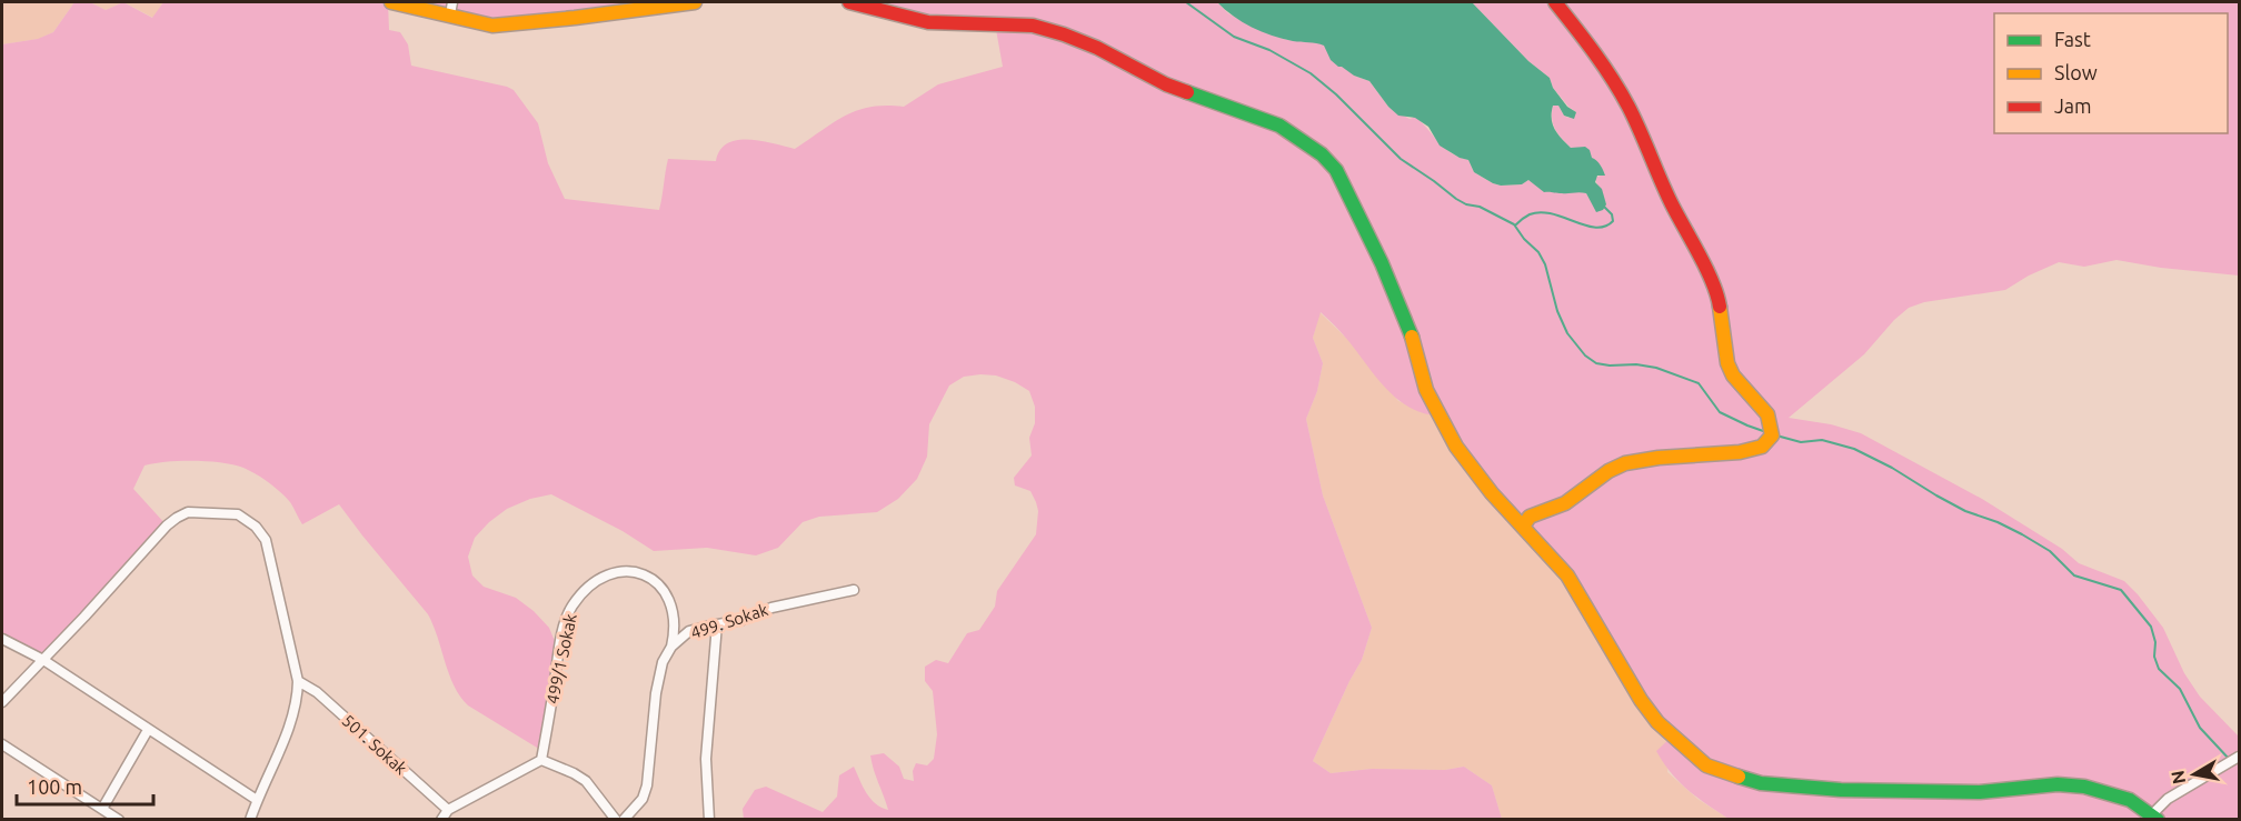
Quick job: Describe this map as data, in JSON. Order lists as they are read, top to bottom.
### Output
{
  "streets": {
    "street": ["499. Sokak", "499/1 Sokak", "501. Sokak"]
  },
  "crossings": [
    ["499. Sokak", "499/1 Sokak"]
  ],
  "legend": ["Fast", "Slow", "Jam"],
  "scale_bar": "100 m",
  "north": "left"
}
